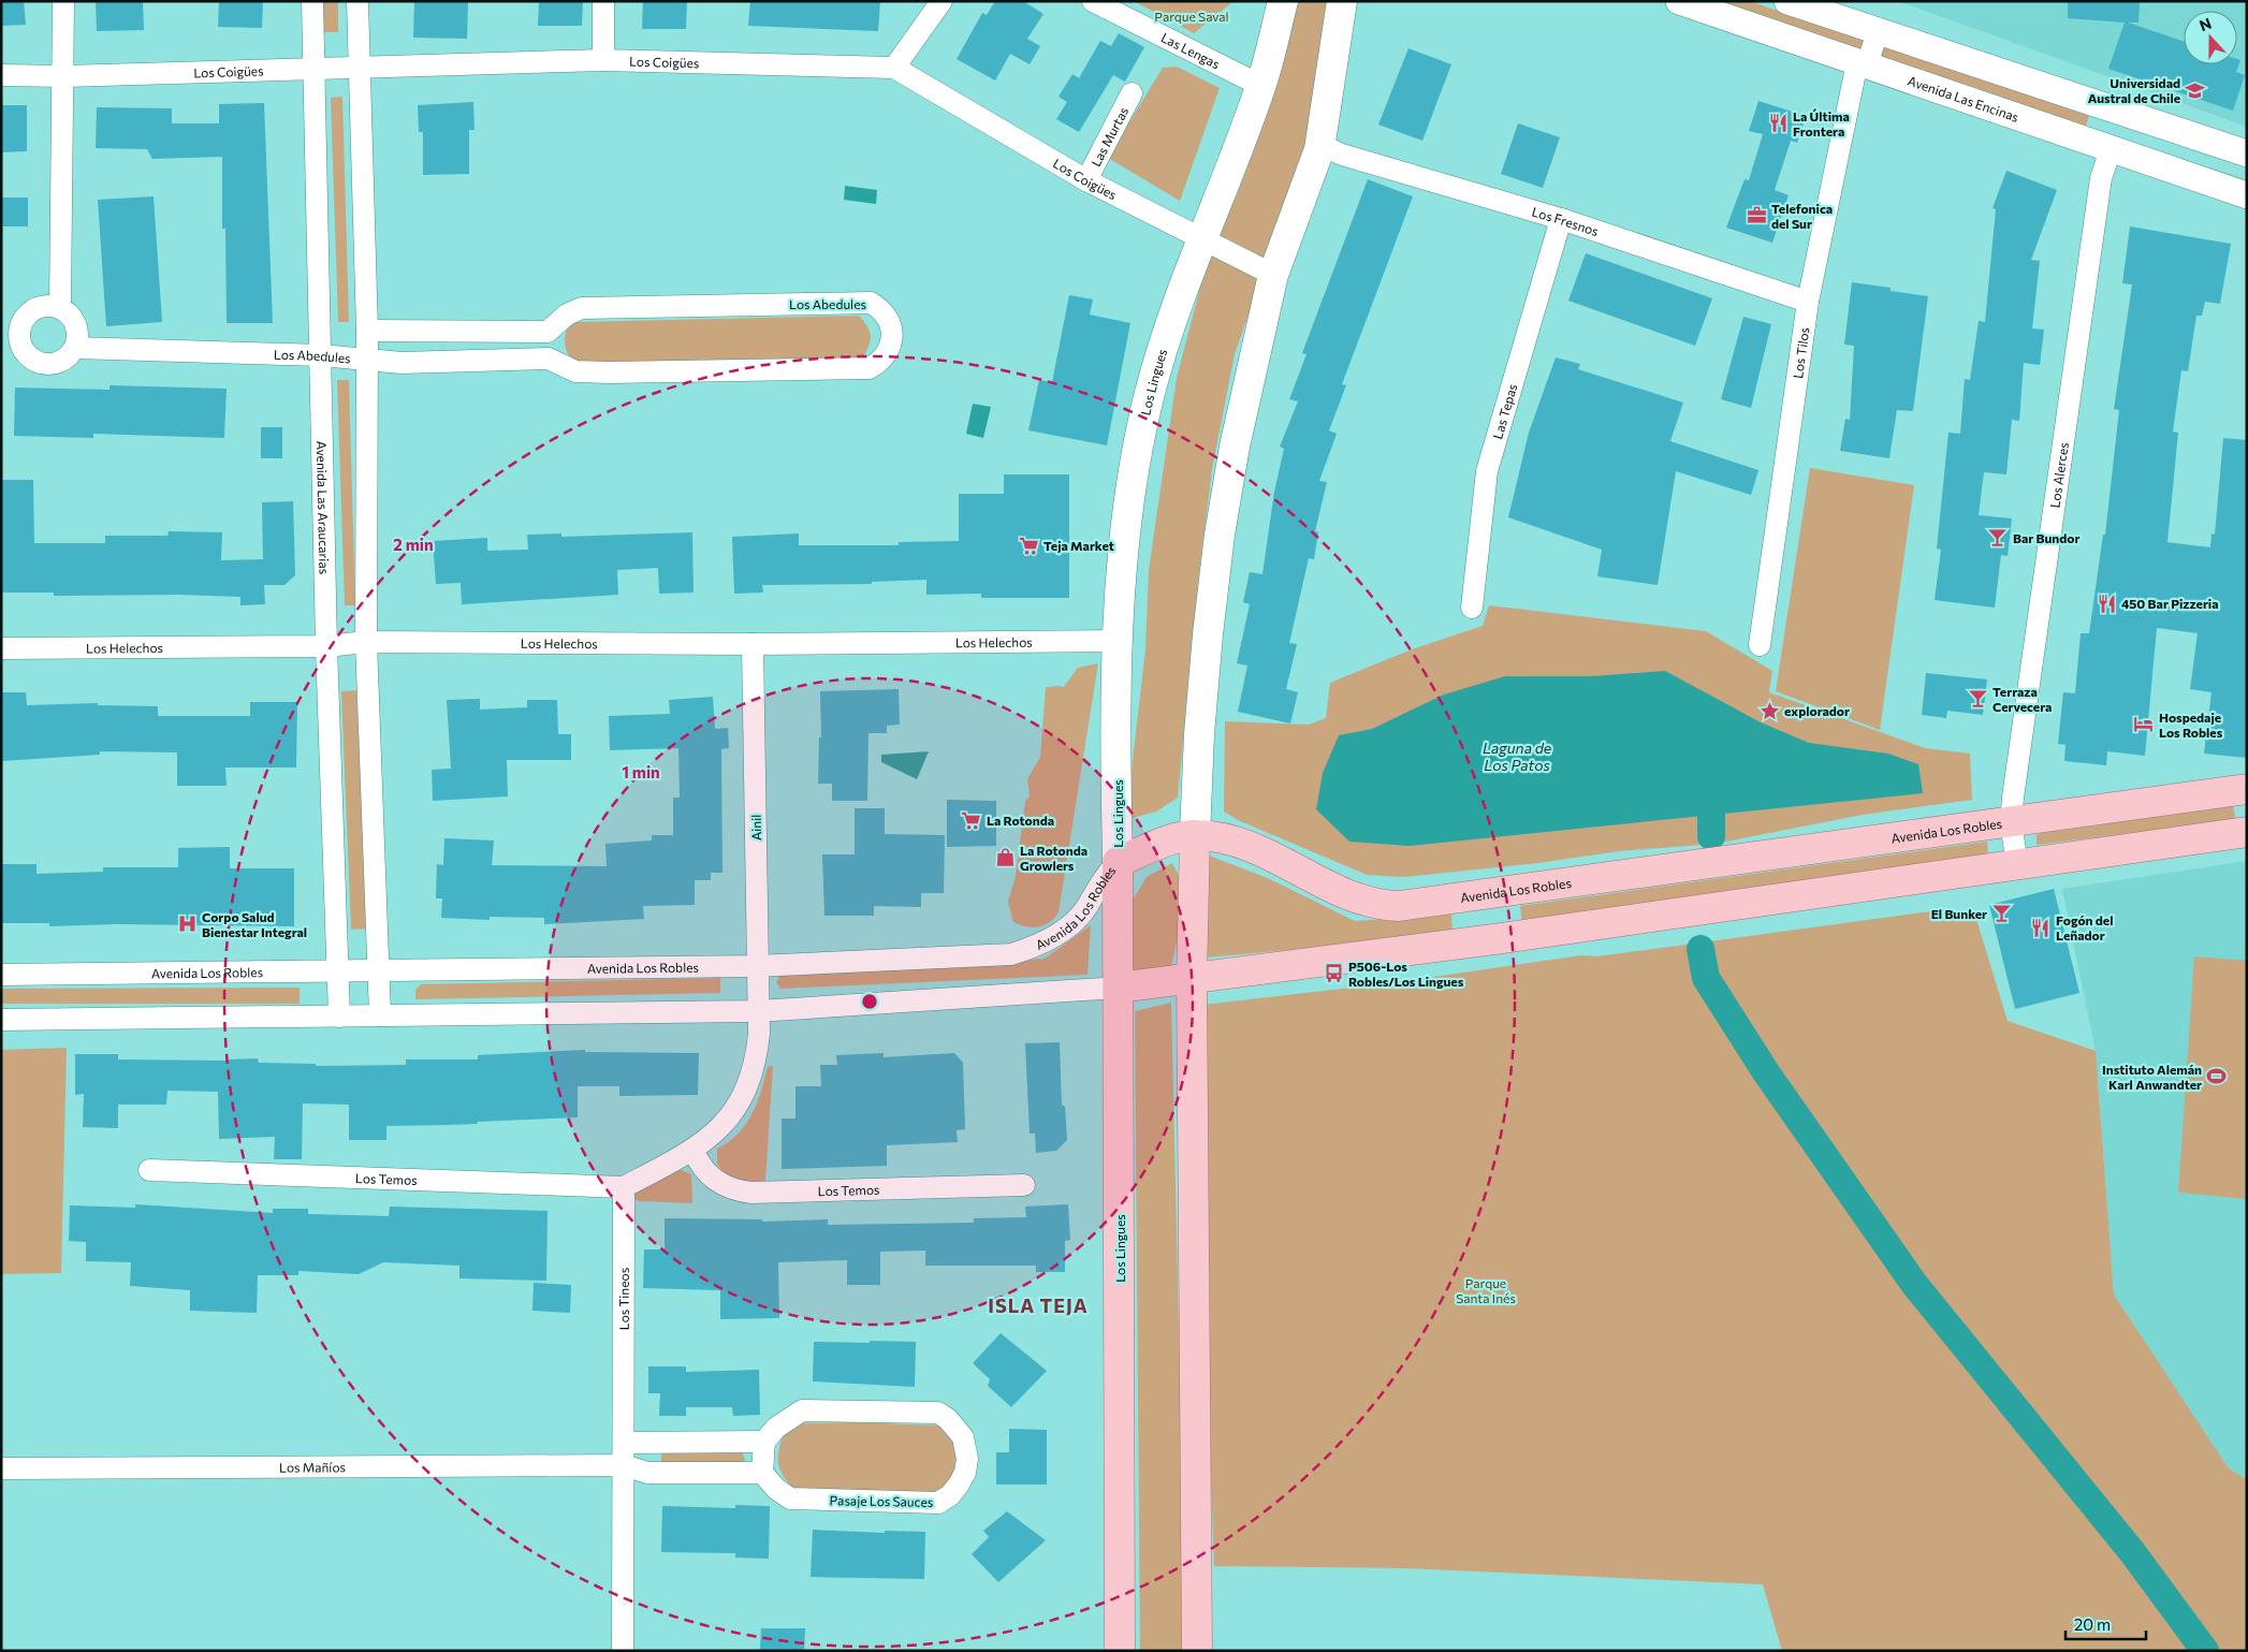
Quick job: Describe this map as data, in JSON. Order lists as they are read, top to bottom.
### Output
{
  "streets": {
    "main road": ["Los Lingues", "Avenida Los Robles"],
    "street": [
      "Las Lengas",
      "Los Coigües",
      "Avenida Las Encinas",
      "Las Murtas",
      "Los Fresnos",
      "Los Abedules",
      "Los Tilos",
      "Las Tepas",
      "Los Alerces",
      "Avenida Las Araucarias",
      "Los Helechos",
      "Ainil",
      "Los Temos",
      "Los Tineos",
      "Los Mañíos",
      "Pasaje Los Sauces"
    ]
  },
  "crossings": [
    ["Las Lengas", "Los Lingues"],
    ["Los Coigües", "Las Murtas"],
    ["Los Coigües", "Los Lingues"],
    ["Los Coigües", "Avenida Las Araucarias"],
    ["Avenida Las Encinas", "Los Tilos"],
    ["Avenida Las Encinas", "Los Alerces"],
    ["Los Fresnos", "Los Tilos"],
    ["Los Fresnos", "Las Tepas"],
    ["Los Abedules", "Avenida Las Araucarias"],
    ["Los Lingues", "Los Helechos"],
    ["Los Lingues", "Avenida Los Robles"],
    ["Los Alerces", "Avenida Los Robles"],
    ["Avenida Las Araucarias", "Los Helechos"],
    ["Avenida Las Araucarias", "Avenida Los Robles"],
    ["Los Helechos", "Ainil"],
    ["Ainil", "Avenida Los Robles"],
    ["Los Temos", "Los Tineos"],
    ["Los Tineos", "Los Mañíos"]
  ],
  "districts": ["ISLA TEJA"],
  "water": ["Laguna de Los Patos"],
  "parks": ["Parque Saval", "Parque Santa Inés"],
  "places": {
    "school or university": ["Universidad Austral de Chile"],
    "restaurant": ["La Última Frontera", "450 Bar Pizzeria", "Fogón del Leñador"],
    "office": ["Telefonica del Sur"],
    "bar": ["Bar Bundor", "Terraza Cervecera", "El Bunker"],
    "supermarket": ["Teja Market", "La Rotonda"],
    "place": ["explorador"],
    "hotel": ["Hospedaje Los Robles"],
    "shop": ["La Rotonda Growlers"],
    "hospital": ["Corpo Salud Bienestar Integral"],
    "bus stop": ["P506-Los Robles/Los Lingues"],
    "sports": ["Instituto Alemán Karl Anwandter"]
  },
  "scale_bar": "20 m",
  "north": "top",
  "rings": ["2 min", "1 min"]
}
